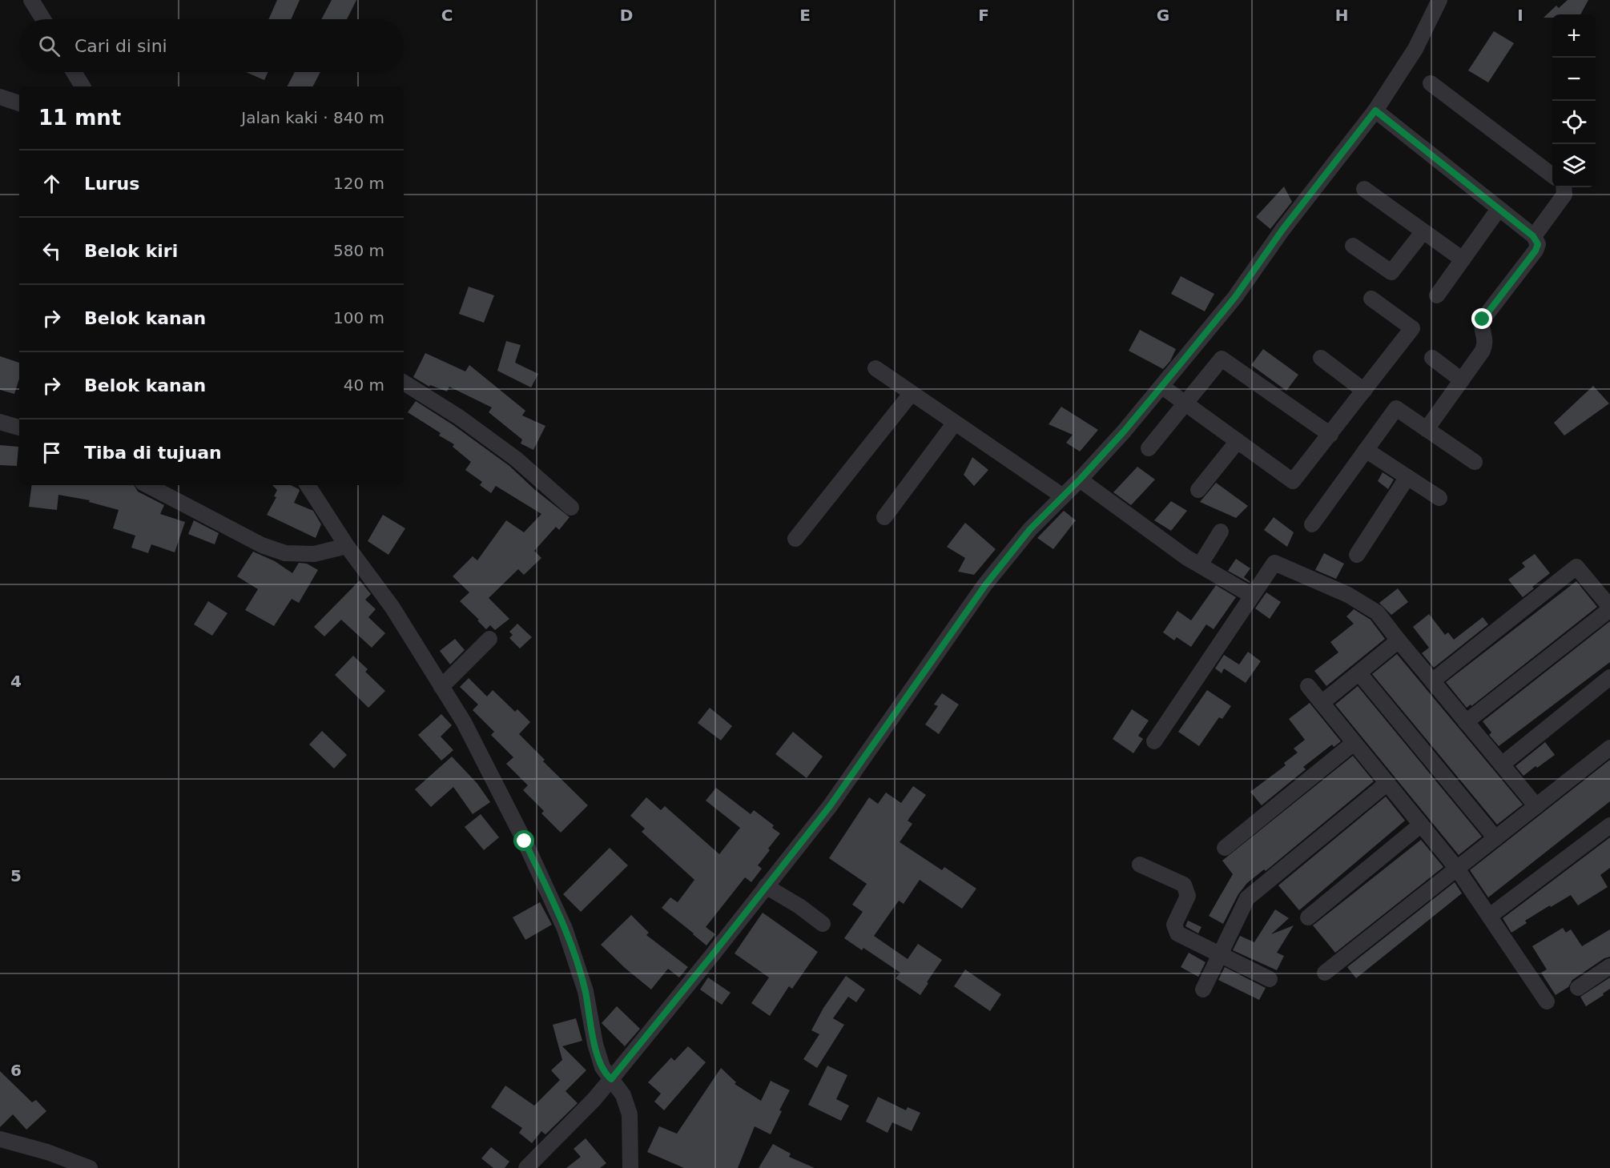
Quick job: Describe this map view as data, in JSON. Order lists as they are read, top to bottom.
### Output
{
  "page": {
    "map_buttons": ["+", "−"],
    "search": "Cari di sini",
    "heading": ["11 mnt", "Jalan kaki · 840 m"],
    "list": [
      ["Lurus", "120 m"],
      ["Belok kiri", "580 m"],
      ["Belok kanan", "100 m"],
      ["Belok kanan", "40 m"],
      "Tiba di tujuan"
    ]
  },
  "grid": {
    "columns": [
      "C",
      "D",
      "E",
      "F",
      "G",
      "H",
      "I"
    ],
    "rows": ["4", "5", "6"]
  }
}
